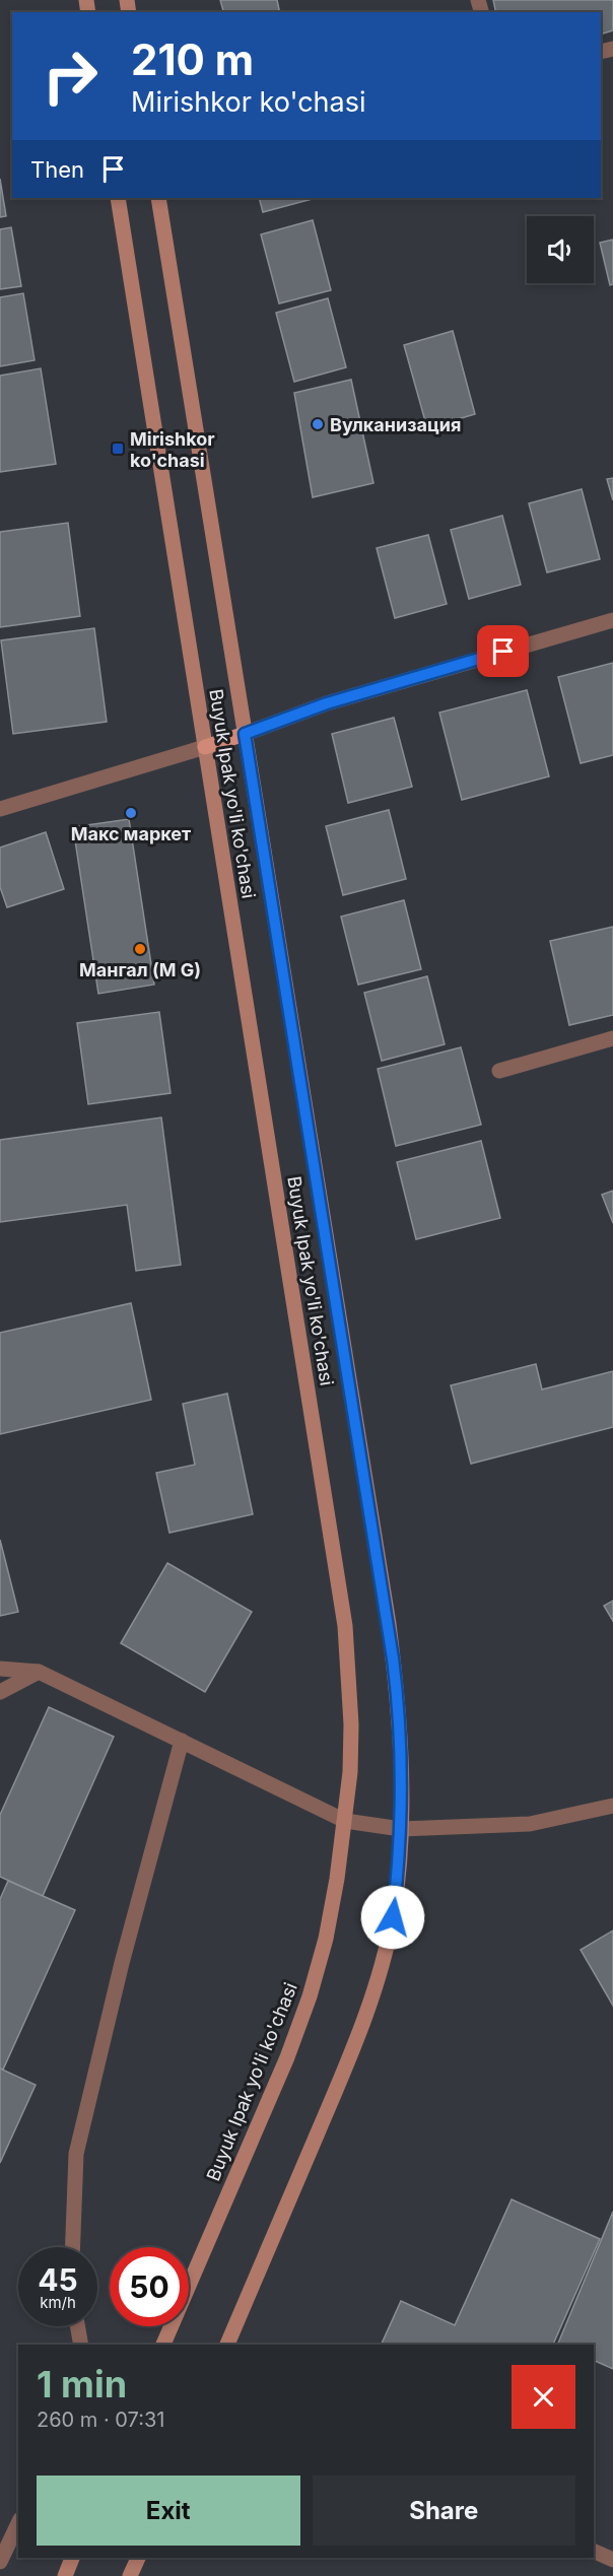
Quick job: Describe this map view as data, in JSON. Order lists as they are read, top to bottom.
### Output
{
  "streets": {
    "main road": ["Buyuk Ipak yo'li ko'chasi"]
  },
  "places": {
    "other": ["Вулканизация", "Макс маркет", "Мангал (M G)"],
    "transit": ["Mirishkor ko'chasi"]
  },
  "page": {
    "turn": ["210 m", "Mirishkor ko'chasi"],
    "then": "Then",
    "speed": "45 km/h",
    "limit": "50",
    "heading": ["1 min", "260 m · 07:31"],
    "buttons": ["Exit", "Share"]
  }
}
